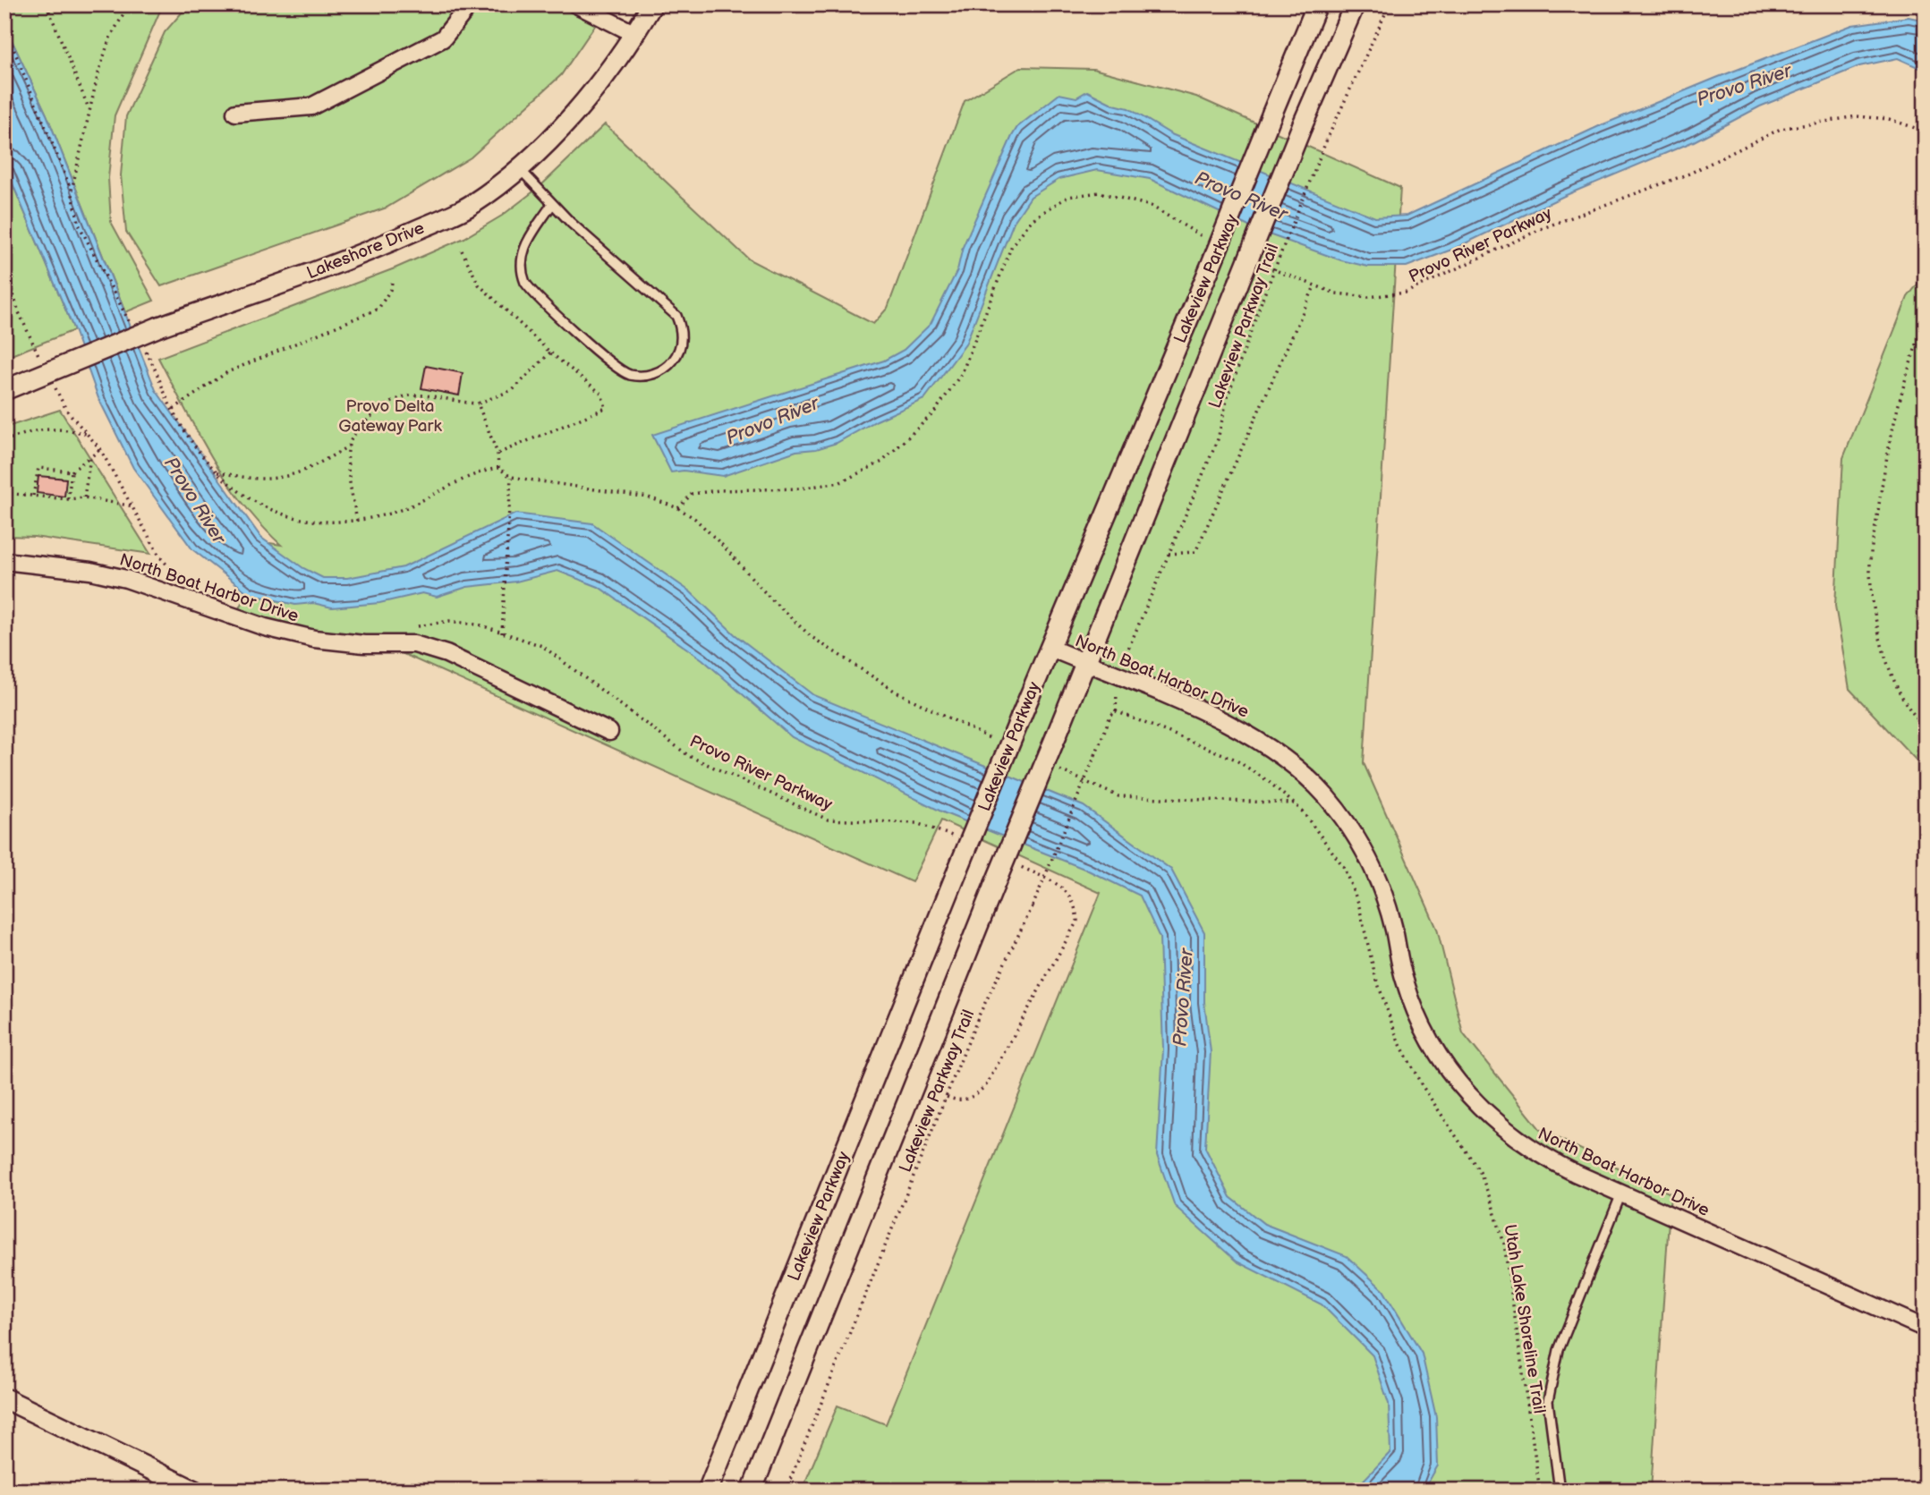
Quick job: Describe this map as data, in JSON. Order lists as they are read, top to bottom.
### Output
{
  "streets": {
    "street": ["Lakeshore Drive", "Lakeview Parkway", "North Boat Harbor Drive"],
    "path": ["Provo River Parkway", "Lakeview Parkway Trail", "Utah Lake Shoreline Trail"]
  },
  "crossings": [
    ["Lakeview Parkway", "North Boat Harbor Drive"],
    ["Lakeview Parkway Trail", "Utah Lake Shoreline Trail"]
  ],
  "water": ["Provo River"],
  "parks": ["Provo Delta Gateway Park"]
}
